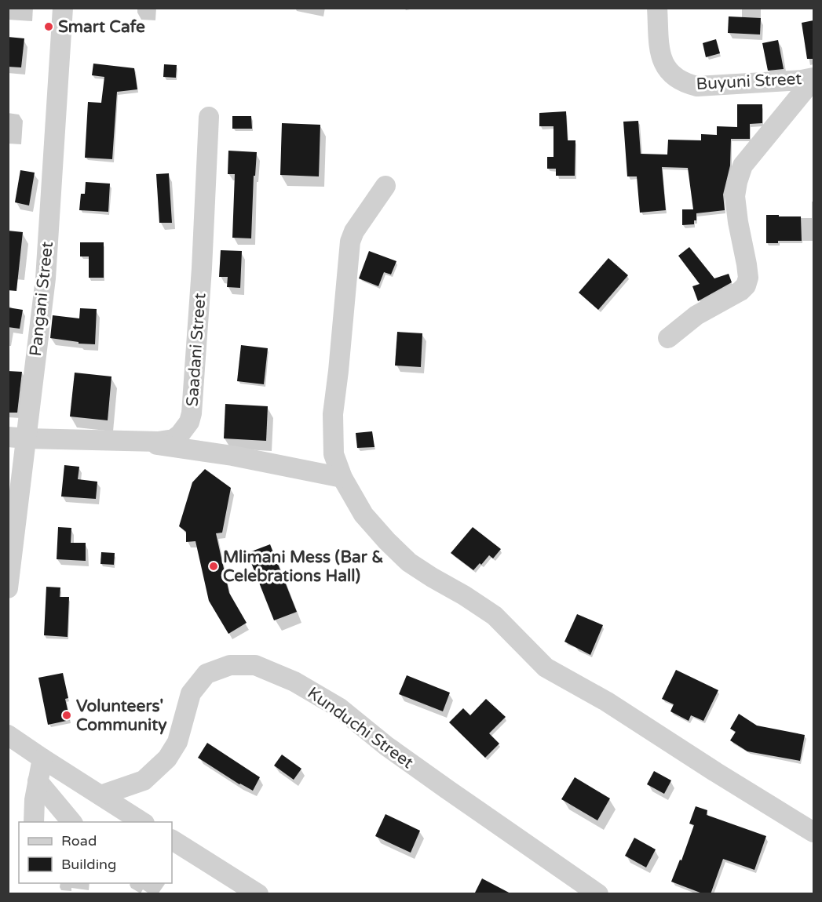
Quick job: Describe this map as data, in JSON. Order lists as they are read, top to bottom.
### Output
{
  "streets": {
    "street": [
      "Buyuni Street",
      "Pangani Street",
      "Saadani Street",
      "Kunduchi Street"
    ]
  },
  "crossings": [
    ["Pangani Street", "Saadani Street"]
  ],
  "places": ["Smart Cafe", "Mlimani Mess (Bar & Celebrations Hall)", "Volunteers' Community"],
  "legend": ["Road", "Building"]
}
